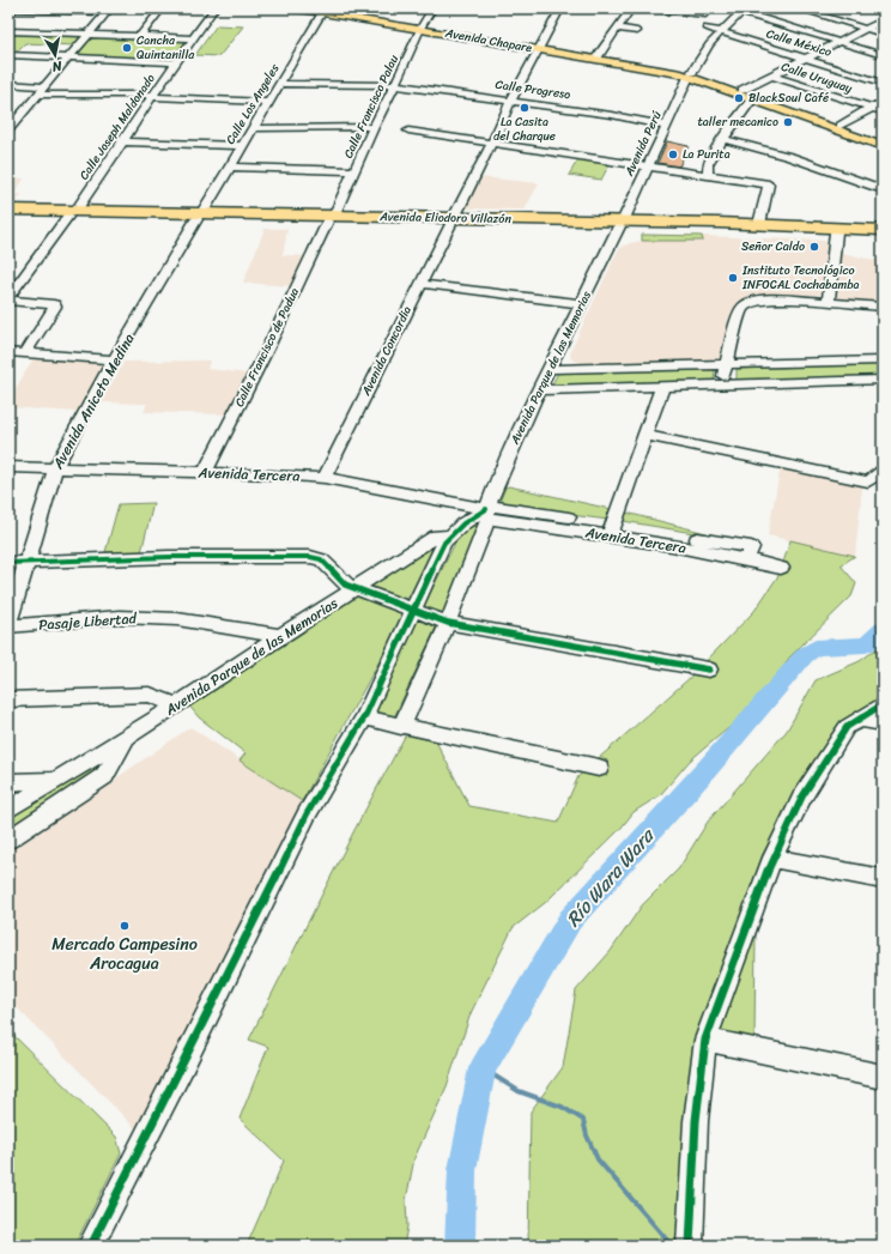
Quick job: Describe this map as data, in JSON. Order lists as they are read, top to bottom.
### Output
{
  "streets": {
    "highway": ["Avenida Eliodoro Villazón"],
    "main road": ["Avenida Chapare"],
    "street": [
      "Calle México",
      "Calle Uruguay",
      "Calle Progreso",
      "Calle Los Angeles",
      "Calle Francisco Palau",
      "Calle Joseph Maldonado",
      "Avenida Perú",
      "Calle Francisco de Padua",
      "Avenida Concordia",
      "Avenida Parque de las Memorias",
      "Avenida Aniceto Medina",
      "Avenida Tercera",
      "Pasaje Libertad"
    ]
  },
  "crossings": [
    ["Avenida Chapare", "Calle Los Angeles"],
    ["Avenida Chapare", "Calle Francisco Palau"],
    ["Avenida Chapare", "Avenida Perú"],
    ["Avenida Chapare", "Avenida Concordia"],
    ["Calle México", "Avenida Perú"],
    ["Calle Progreso", "Calle Los Angeles"],
    ["Calle Progreso", "Calle Francisco Palau"],
    ["Calle Progreso", "Avenida Perú"],
    ["Calle Progreso", "Avenida Concordia"],
    ["Calle Los Angeles", "Avenida Eliodoro Villazón"],
    ["Calle Los Angeles", "Avenida Aniceto Medina"],
    ["Calle Francisco Palau", "Avenida Eliodoro Villazón"],
    ["Calle Francisco Palau", "Calle Francisco de Padua"],
    ["Calle Joseph Maldonado", "Avenida Eliodoro Villazón"],
    ["Avenida Perú", "Avenida Eliodoro Villazón"],
    ["Avenida Perú", "Avenida Parque de las Memorias"],
    ["Avenida Eliodoro Villazón", "Calle Francisco de Padua"],
    ["Avenida Eliodoro Villazón", "Avenida Concordia"],
    ["Avenida Eliodoro Villazón", "Avenida Parque de las Memorias"],
    ["Avenida Eliodoro Villazón", "Avenida Aniceto Medina"],
    ["Calle Francisco de Padua", "Avenida Tercera"],
    ["Avenida Concordia", "Avenida Tercera"],
    ["Avenida Parque de las Memorias", "Avenida Tercera"],
    ["Avenida Parque de las Memorias", "Pasaje Libertad"],
    ["Avenida Aniceto Medina", "Avenida Tercera"],
    ["Avenida Aniceto Medina", "Pasaje Libertad"]
  ],
  "water": ["Río Wara Wara"],
  "places": [
    "Cancha Quintanilla",
    "BlackSoul Café",
    "La Casita del Charque",
    "taller mecanico",
    "La Purita",
    "Señor Caldo",
    "Instituto Tecnológico INFOCAL Cochabamba",
    "Mercado Campesino Arocagua"
  ],
  "north": "bottom"
}
